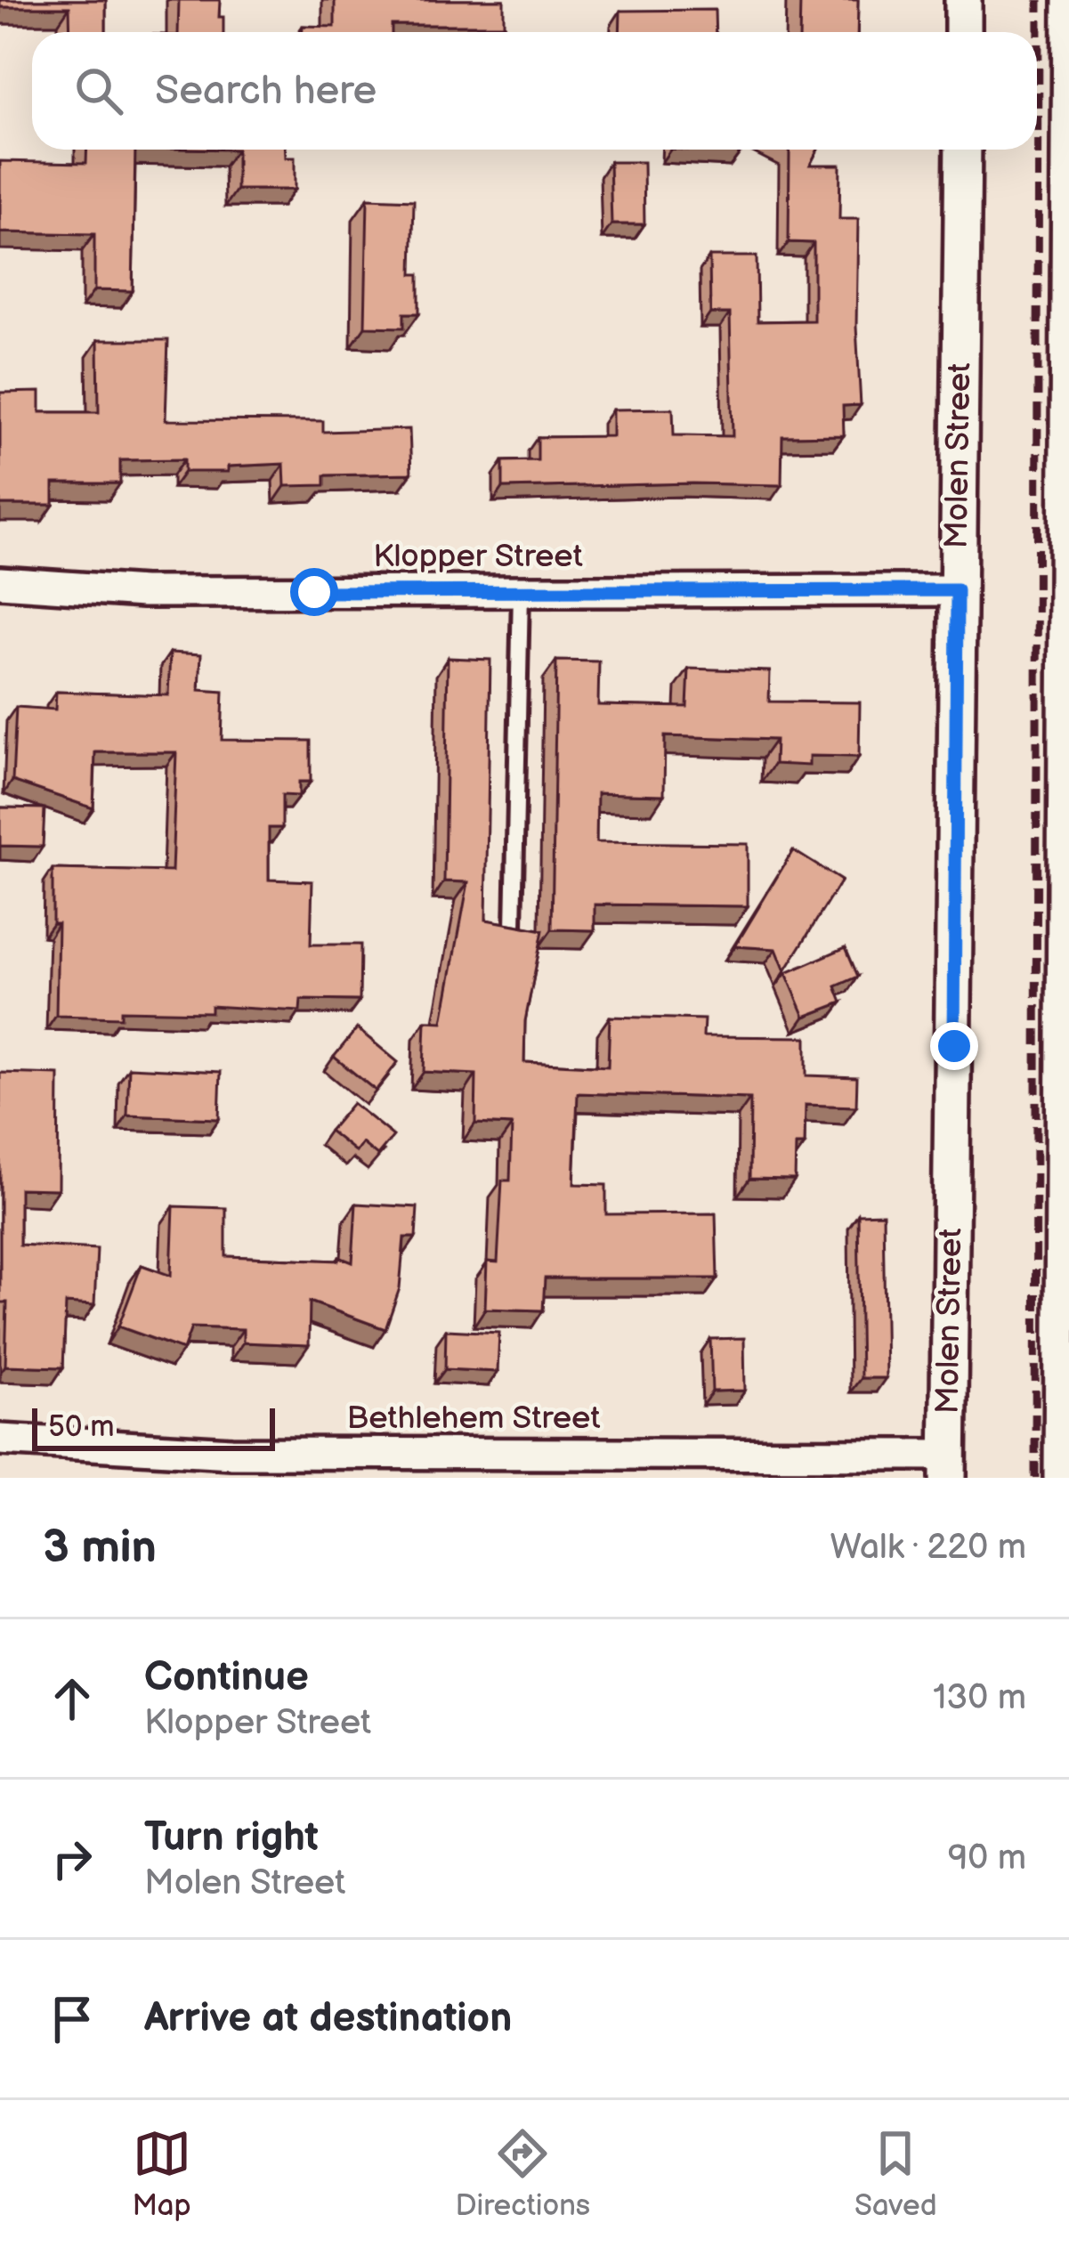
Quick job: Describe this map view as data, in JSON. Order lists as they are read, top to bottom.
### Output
{
  "streets": {
    "street": ["Molen Street", "Klopper Street", "Bethlehem Street"]
  },
  "crossings": [
    ["Molen Street", "Klopper Street"],
    ["Molen Street", "Bethlehem Street"]
  ],
  "scale_bar": "50 m",
  "page": {
    "search": "Search here",
    "scale": "50 m",
    "heading": ["3 min", "Walk · 220 m"],
    "list": [
      ["Continue", "Klopper Street", "130 m"],
      ["Turn right", "Molen Street", "90 m"],
      "Arrive at destination"
    ],
    "nav": ["Map", "Directions", "Saved"]
  }
}
